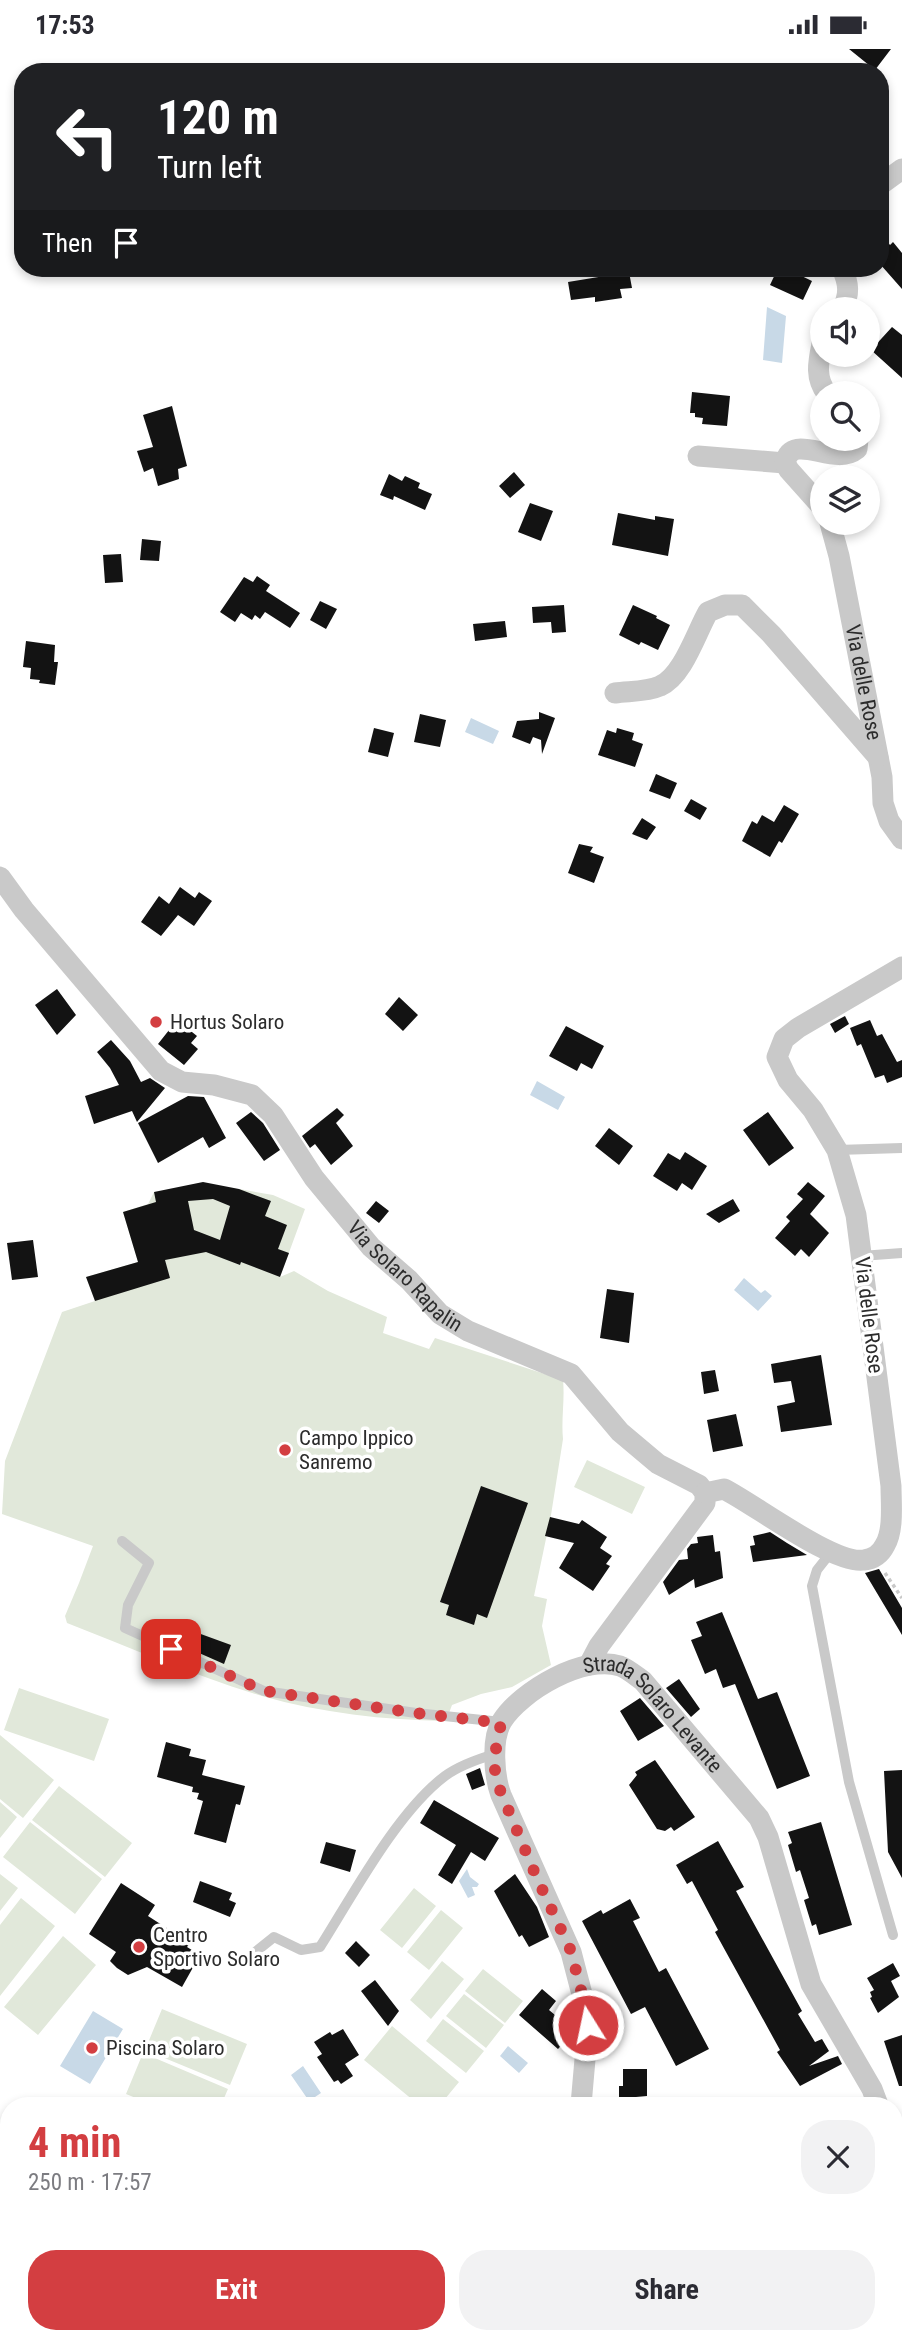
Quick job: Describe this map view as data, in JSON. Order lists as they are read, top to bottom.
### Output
{
  "streets": {
    "street": ["Via delle Rose", "Via Solaro Rapalin", "Strada Solaro Levante"]
  },
  "places": [
    "Hortus Solaro",
    "Campo Ippico Sanremo",
    "Centro Sportivo Solaro",
    "Piscina Solaro"
  ],
  "page": {
    "status": "17:53",
    "turn": ["120 m", "Turn left"],
    "then": "Then",
    "heading": ["4 min", "250 m · 17:57"],
    "buttons": ["Exit", "Share"]
  }
}
